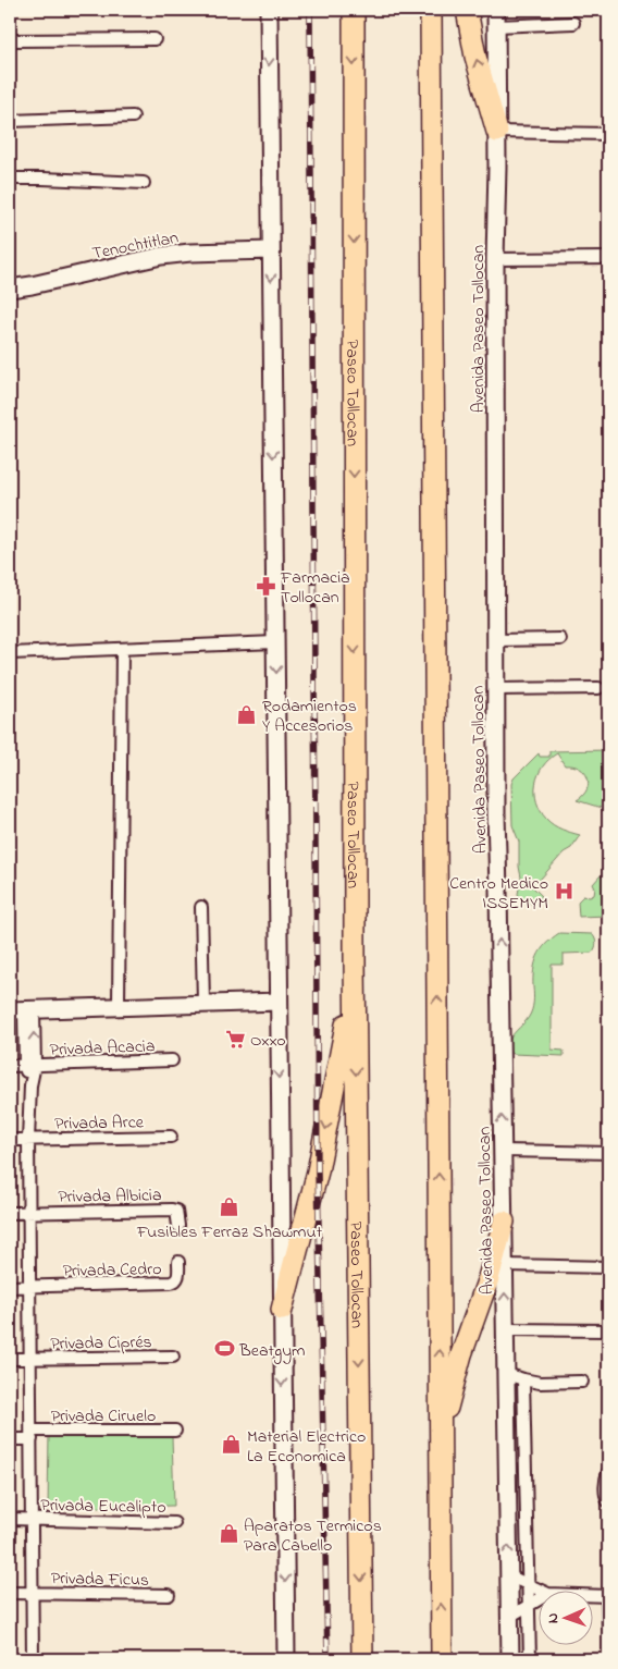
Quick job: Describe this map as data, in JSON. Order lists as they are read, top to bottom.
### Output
{
  "streets": {
    "highway": ["Paseo Tollocan"],
    "main road": ["Tenochtitlan", "Avenida Paseo Tollocan"],
    "street": [
      "Privada Acacia",
      "Privada Arce",
      "Privada Albicia",
      "Privada Cedro",
      "Privada Ciprés",
      "Privada Ciruelo",
      "Privada Eucalipto",
      "Privada Ficus"
    ]
  },
  "one_way": ["Avenida Paseo Tollocan"],
  "places": {
    "pharmacy": ["Farmacia Tollocan"],
    "shop": [
      "Rodamientos Y Accesorios",
      "Fusibles Ferraz Shawmut",
      "Material Electrico La Economica",
      "Aparatos Termicos Para Cabello"
    ],
    "hospital": ["Centro Medico ISSEMYM"],
    "supermarket": ["Oxxo"],
    "sports": ["Beatgym"]
  },
  "north": "left"
}
